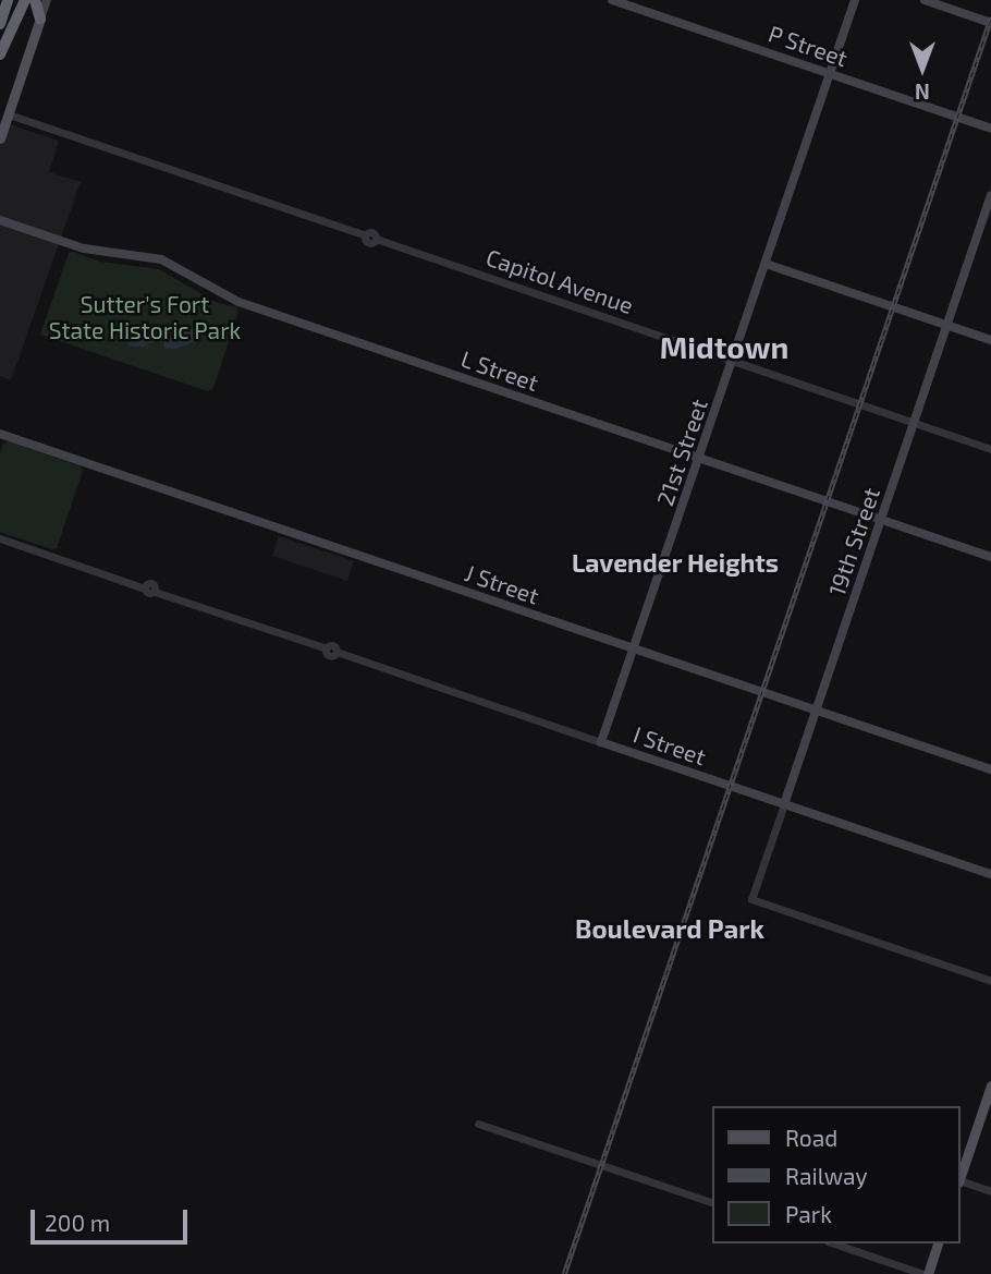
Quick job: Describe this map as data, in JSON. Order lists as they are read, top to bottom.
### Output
{
  "streets": {
    "main road": [
      "P Street",
      "L Street",
      "21st Street",
      "19th Street",
      "J Street",
      "I Street"
    ],
    "street": ["Capitol Avenue"]
  },
  "crossings": [
    ["P Street", "21st Street"],
    ["Capitol Avenue", "21st Street"],
    ["Capitol Avenue", "19th Street"],
    ["L Street", "21st Street"],
    ["L Street", "19th Street"],
    ["21st Street", "J Street"],
    ["21st Street", "I Street"],
    ["19th Street", "J Street"],
    ["19th Street", "I Street"]
  ],
  "districts": ["Midtown", "Lavender Heights", "Boulevard Park"],
  "parks": ["Sutter's Fort State Historic Park"],
  "legend": ["Road", "Railway", "Park"],
  "scale_bar": "200 m",
  "north": "bottom"
}
